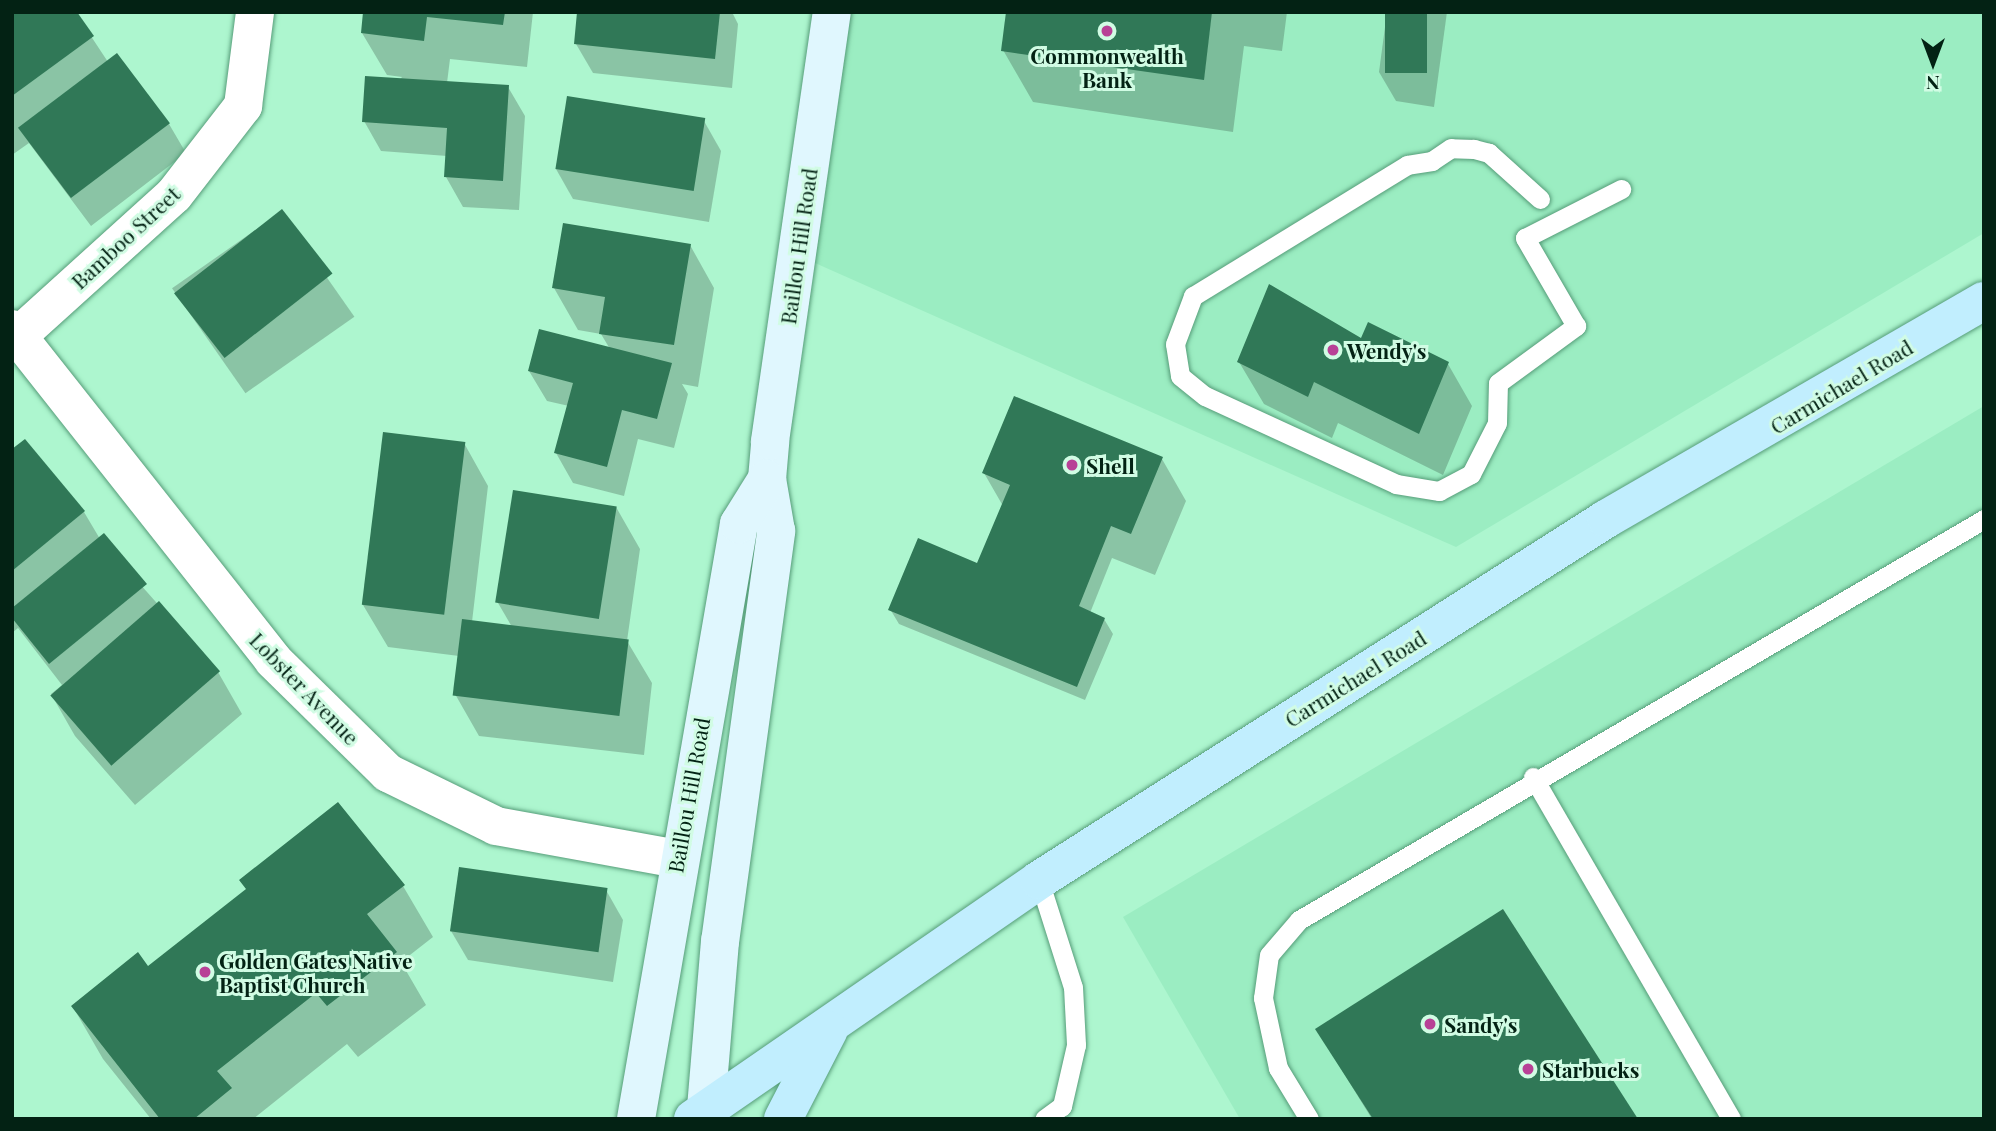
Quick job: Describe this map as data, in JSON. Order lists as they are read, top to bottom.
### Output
{
  "streets": {
    "main road": ["Baillou Hill Road", "Carmichael Road"],
    "street": ["Bamboo Street", "Lobster Avenue"]
  },
  "crossings": [
    ["Bamboo Street", "Lobster Avenue"],
    ["Baillou Hill Road", "Lobster Avenue"]
  ],
  "places": [
    "Commonwealth Bank",
    "Wendy's",
    "Shell",
    "Golden Gates Native Baptist Church",
    "Sandy's",
    "Starbucks"
  ],
  "north": "bottom"
}
